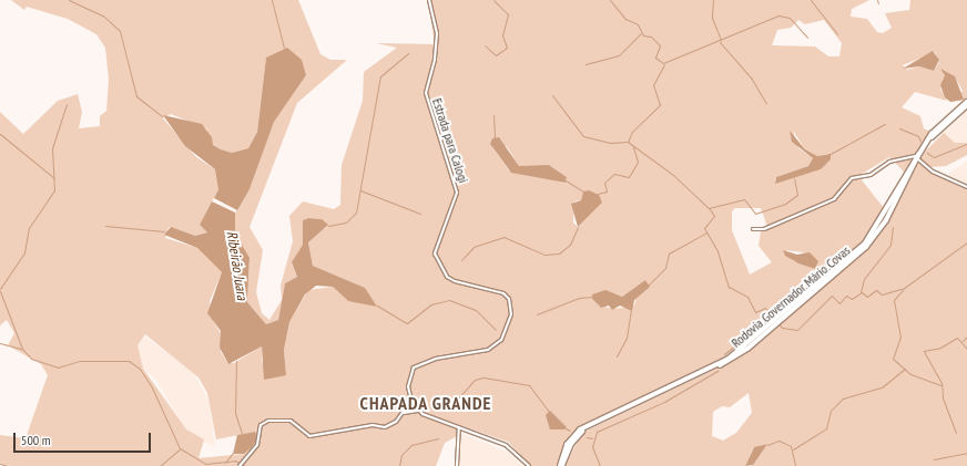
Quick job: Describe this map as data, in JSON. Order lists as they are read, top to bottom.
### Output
{
  "streets": {
    "highway": ["Rodovia Governador Mário Covas"],
    "street": ["Estrada para Calogi"]
  },
  "districts": ["CHAPADA GRANDE"],
  "water": ["Ribeirão Juara"],
  "scale_bar": "500 m"
}
